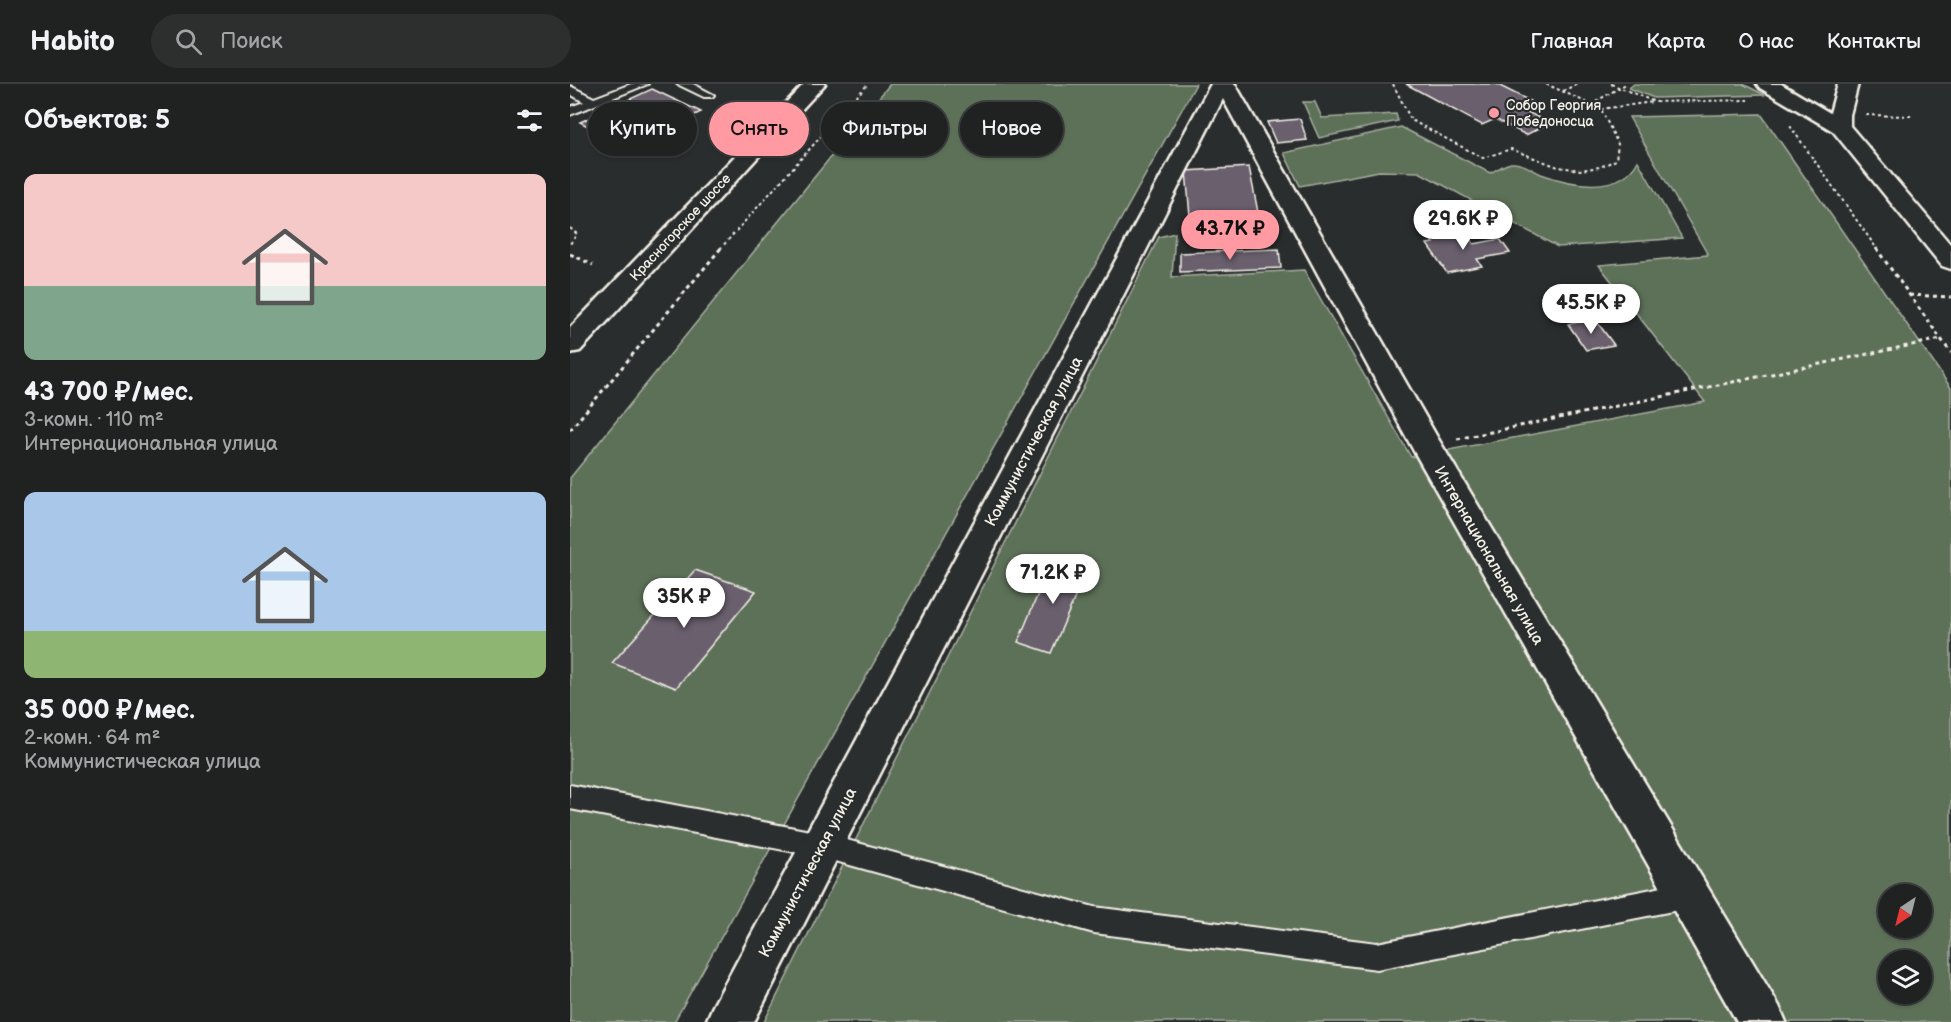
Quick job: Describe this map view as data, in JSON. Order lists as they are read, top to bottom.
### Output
{
  "streets": {
    "street": ["Красногорское шоссе", "Коммунистическая улица", "Интернациональная улица"]
  },
  "crossings": [
    ["Коммунистическая улица", "Интернациональная улица"]
  ],
  "places": ["Собор Георгия Победоносца"],
  "north": "bottom left",
  "page": {
    "header": "Habito",
    "search": "Поиск",
    "nav": [
      "Главная",
      "Карта",
      "О нас",
      "Контакты"
    ],
    "heading": "Объектов: 5",
    "chip": [
      "Купить",
      "Снять",
      "Фильтры",
      "Новое"
    ],
    "list": [
      {
        "name": "43 700 ₽/мес.",
        "note": "3-комн. · 110 m² · Интернациональная улица"
      },
      {
        "name": "35 000 ₽/мес.",
        "note": "2-комн. · 64 m² · Коммунистическая улица"
      }
    ],
    "price": [
      "29.6K ₽",
      "43.7K ₽",
      "45.5K ₽",
      "71.2K ₽",
      "35K ₽"
    ]
  }
}
